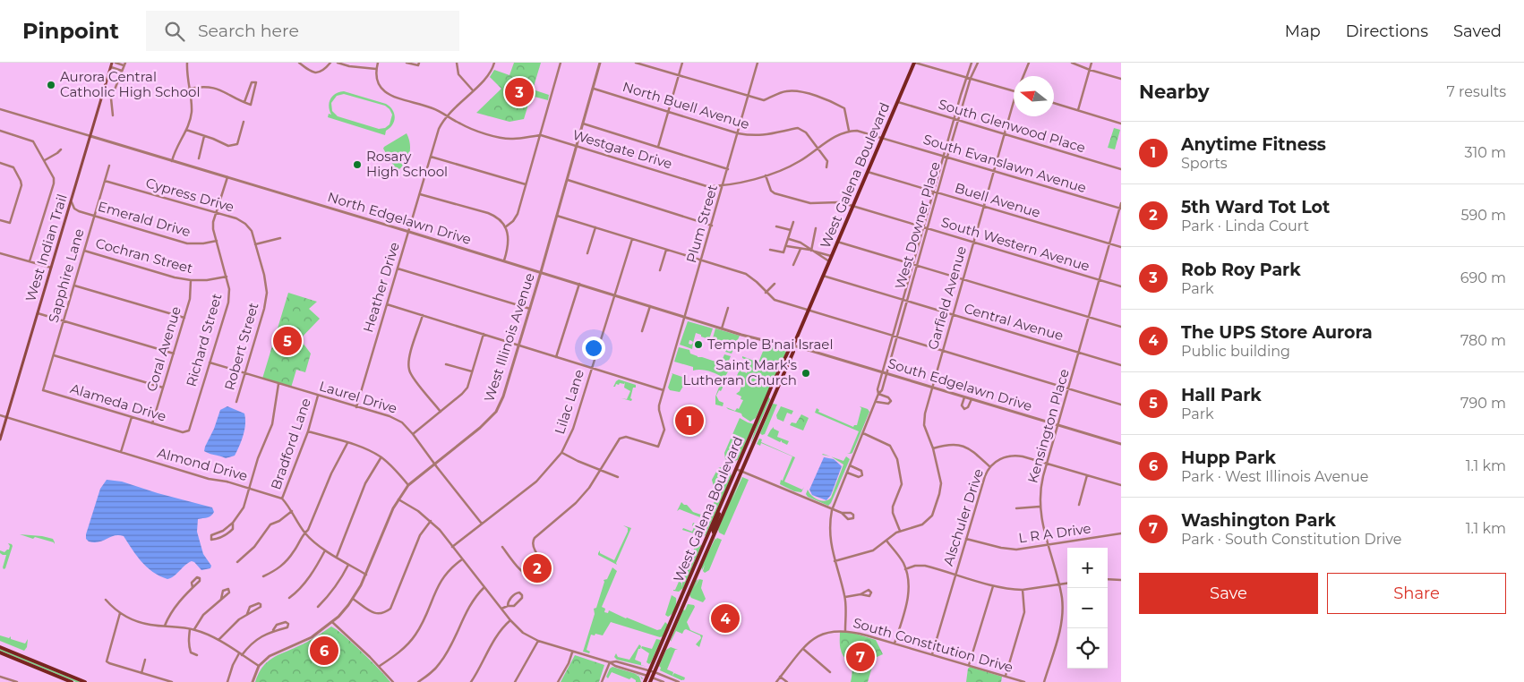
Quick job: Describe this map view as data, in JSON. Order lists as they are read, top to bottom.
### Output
{
  "streets": {
    "main road": ["West Galena Boulevard", "West Indian Trail"],
    "street": [
      "North Buell Avenue",
      "South Glenwood Place",
      "Westgate Drive",
      "South Evanslawn Avenue",
      "Cypress Drive",
      "Buell Avenue",
      "North Edgelawn Drive",
      "Emerald Drive",
      "Plum Street",
      "West Downer Place",
      "South Western Avenue",
      "Cochran Street",
      "Sapphire Lane",
      "Heather Drive",
      "Garfield Avenue",
      "Central Avenue",
      "West Illinois Avenue",
      "Richard Street",
      "Robert Street",
      "Coral Avenue",
      "South Edgelawn Drive",
      "Laurel Drive",
      "Lilac Lane",
      "Alameda Drive",
      "Kensington Place",
      "Bradford Lane",
      "Almond Drive",
      "Alschuler Drive",
      "L R A Drive",
      "South Constitution Drive"
    ]
  },
  "crossings": [
    ["North Buell Avenue", "Westgate Drive"],
    ["North Buell Avenue", "Plum Street"],
    ["North Buell Avenue", "West Illinois Avenue"],
    ["South Glenwood Place", "West Galena Boulevard"],
    ["South Glenwood Place", "West Downer Place"],
    ["South Glenwood Place", "Garfield Avenue"],
    ["Westgate Drive", "Plum Street"],
    ["Westgate Drive", "South Western Avenue"],
    ["Westgate Drive", "Heather Drive"],
    ["Westgate Drive", "West Illinois Avenue"],
    ["South Evanslawn Avenue", "West Galena Boulevard"],
    ["South Evanslawn Avenue", "West Downer Place"],
    ["South Evanslawn Avenue", "Garfield Avenue"],
    ["South Evanslawn Avenue", "Kensington Place"],
    ["West Galena Boulevard", "Buell Avenue"],
    ["West Galena Boulevard", "North Edgelawn Drive"],
    ["West Galena Boulevard", "South Western Avenue"],
    ["West Galena Boulevard", "Central Avenue"],
    ["West Galena Boulevard", "South Edgelawn Drive"],
    ["Cypress Drive", "Sapphire Lane"],
    ["Cypress Drive", "Richard Street"],
    ["Cypress Drive", "Robert Street"],
    ["Buell Avenue", "West Downer Place"],
    ["Buell Avenue", "Garfield Avenue"],
    ["Buell Avenue", "Kensington Place"],
    ["North Edgelawn Drive", "Plum Street"],
    ["North Edgelawn Drive", "West Indian Trail"],
    ["North Edgelawn Drive", "Heather Drive"],
    ["North Edgelawn Drive", "West Illinois Avenue"],
    ["North Edgelawn Drive", "Richard Street"],
    ["North Edgelawn Drive", "South Edgelawn Drive"],
    ["North Edgelawn Drive", "Lilac Lane"],
    ["Emerald Drive", "West Indian Trail"],
    ["Emerald Drive", "Sapphire Lane"],
    ["Emerald Drive", "Richard Street"],
    ["West Downer Place", "South Western Avenue"],
    ["West Downer Place", "Garfield Avenue"],
    ["West Downer Place", "Central Avenue"],
    ["West Downer Place", "South Edgelawn Drive"],
    ["West Downer Place", "South Constitution Drive"],
    ["South Western Avenue", "Garfield Avenue"],
    ["South Western Avenue", "Kensington Place"],
    ["West Indian Trail", "Almond Drive"],
    ["Cochran Street", "Sapphire Lane"],
    ["Cochran Street", "Richard Street"],
    ["Cochran Street", "Coral Avenue"],
    ["Sapphire Lane", "Alameda Drive"],
    ["Heather Drive", "Laurel Drive"],
    ["Garfield Avenue", "Central Avenue"],
    ["Garfield Avenue", "South Edgelawn Drive"],
    ["Central Avenue", "Kensington Place"],
    ["West Illinois Avenue", "Laurel Drive"],
    ["Richard Street", "Laurel Drive"],
    ["Richard Street", "Alameda Drive"],
    ["Robert Street", "Laurel Drive"],
    ["Coral Avenue", "Alameda Drive"],
    ["South Edgelawn Drive", "Kensington Place"],
    ["Laurel Drive", "Lilac Lane"],
    ["Laurel Drive", "Bradford Lane"],
    ["Kensington Place", "Alschuler Drive"],
    ["Kensington Place", "L R A Drive"],
    ["Bradford Lane", "Almond Drive"],
    ["Alschuler Drive", "L R A Drive"],
    ["Alschuler Drive", "South Constitution Drive"]
  ],
  "places": [
    "Aurora Central Catholic High School",
    "Rosary High School",
    "Temple B'nai Israel",
    "Saint Mark's Lutheran Church"
  ],
  "north": "left",
  "page": {
    "header": "Pinpoint",
    "search": "Search here",
    "nav": ["Map", "Directions", "Saved"],
    "heading": ["Nearby", "7 results"],
    "pins": [
      "3",
      "5",
      "1",
      "2",
      "4",
      "6",
      "7"
    ],
    "list": [
      {
        "mark": "1",
        "name": "Anytime Fitness",
        "note": "Sports",
        "value": "310 m"
      },
      {
        "mark": "2",
        "name": "5th Ward Tot Lot",
        "note": "Park · Linda Court",
        "value": "590 m"
      },
      {
        "mark": "3",
        "name": "Rob Roy Park",
        "note": "Park",
        "value": "690 m"
      },
      {
        "mark": "4",
        "name": "The UPS Store Aurora",
        "note": "Public building",
        "value": "780 m"
      },
      {
        "mark": "5",
        "name": "Hall Park",
        "note": "Park",
        "value": "790 m"
      },
      {
        "mark": "6",
        "name": "Hupp Park",
        "note": "Park · West Illinois Avenue",
        "value": "1.1 km"
      },
      {
        "mark": "7",
        "name": "Washington Park",
        "note": "Park · South Constitution Drive",
        "value": "1.1 km"
      }
    ],
    "map_buttons": ["+", "−"],
    "buttons": ["Save", "Share"]
  }
}
